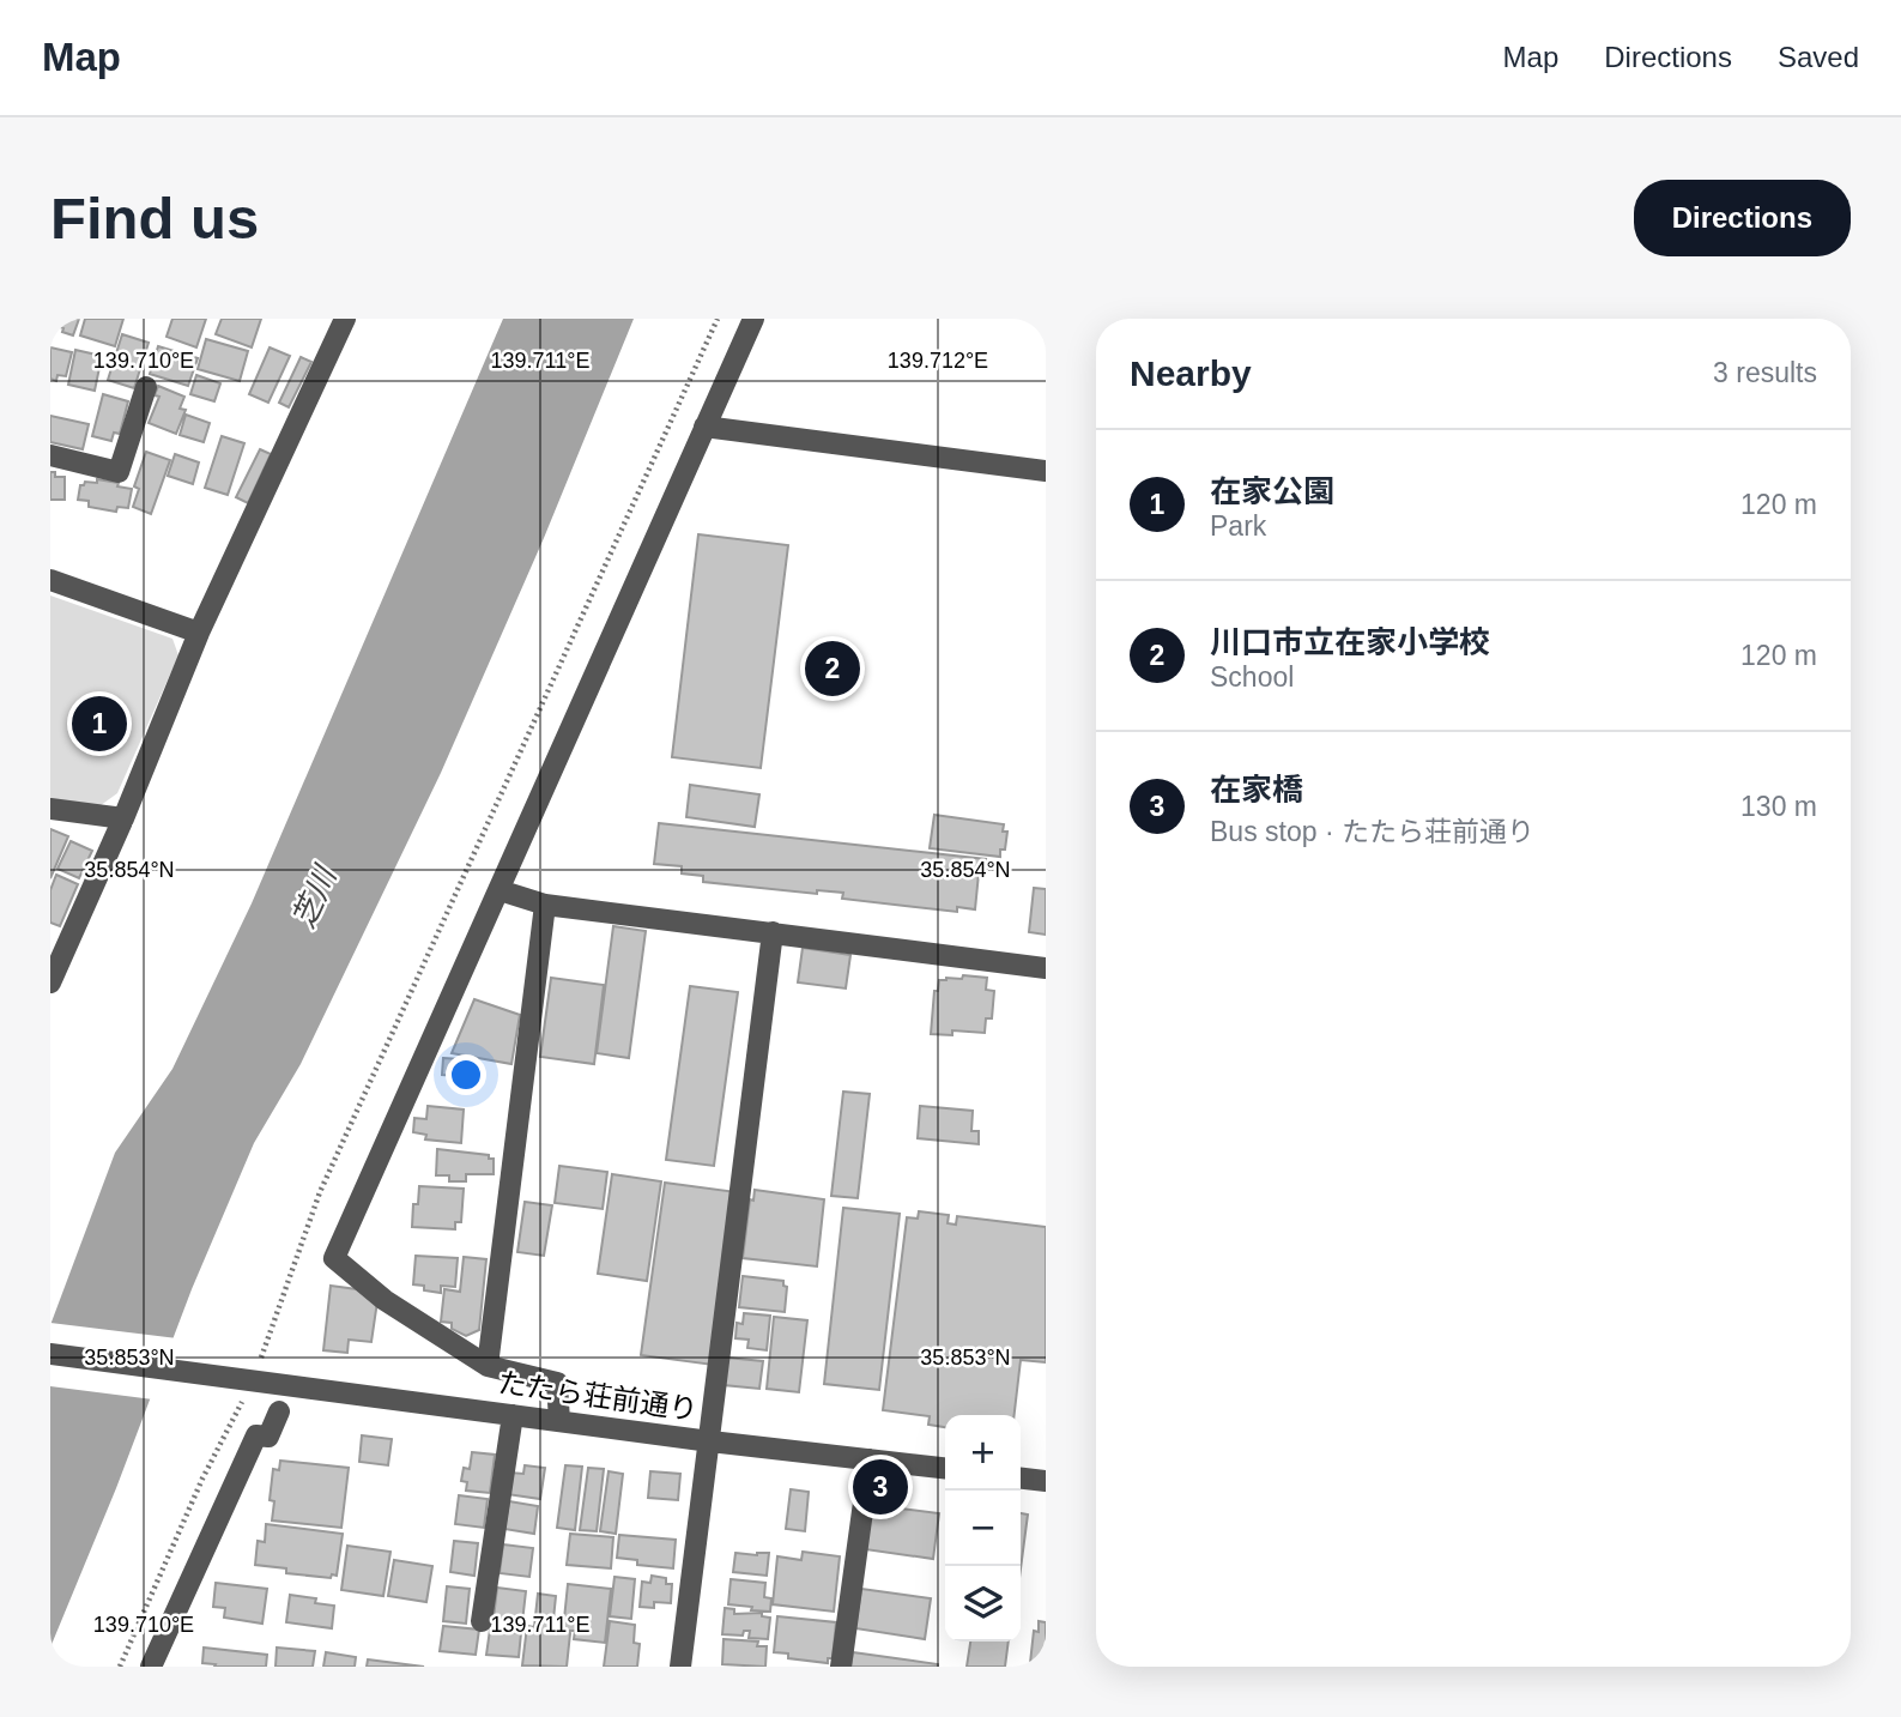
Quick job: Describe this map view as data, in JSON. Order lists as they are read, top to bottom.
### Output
{
  "streets": {
    "street": ["たたら荘前通り"]
  },
  "water": ["芝川"],
  "page": {
    "header": "Map",
    "nav": ["Map", "Directions", "Saved"],
    "buttons": "Directions",
    "title": "Find us",
    "heading": ["Nearby", "3 results"],
    "list": [
      {
        "mark": "1",
        "name": "在家公園",
        "note": "Park",
        "value": "120 m"
      },
      {
        "mark": "2",
        "name": "川口市立在家小学校",
        "note": "School",
        "value": "120 m"
      },
      {
        "mark": "3",
        "name": "在家橋",
        "note": "Bus stop · たたら荘前通り",
        "value": "130 m"
      }
    ],
    "pins": ["2", "1", "3"],
    "map_buttons": ["+", "−"]
  },
  "coordinates": [
    "139.710°E",
    "139.711°E",
    "139.712°E",
    "35.854°N",
    "35.853°N"
  ]
}
